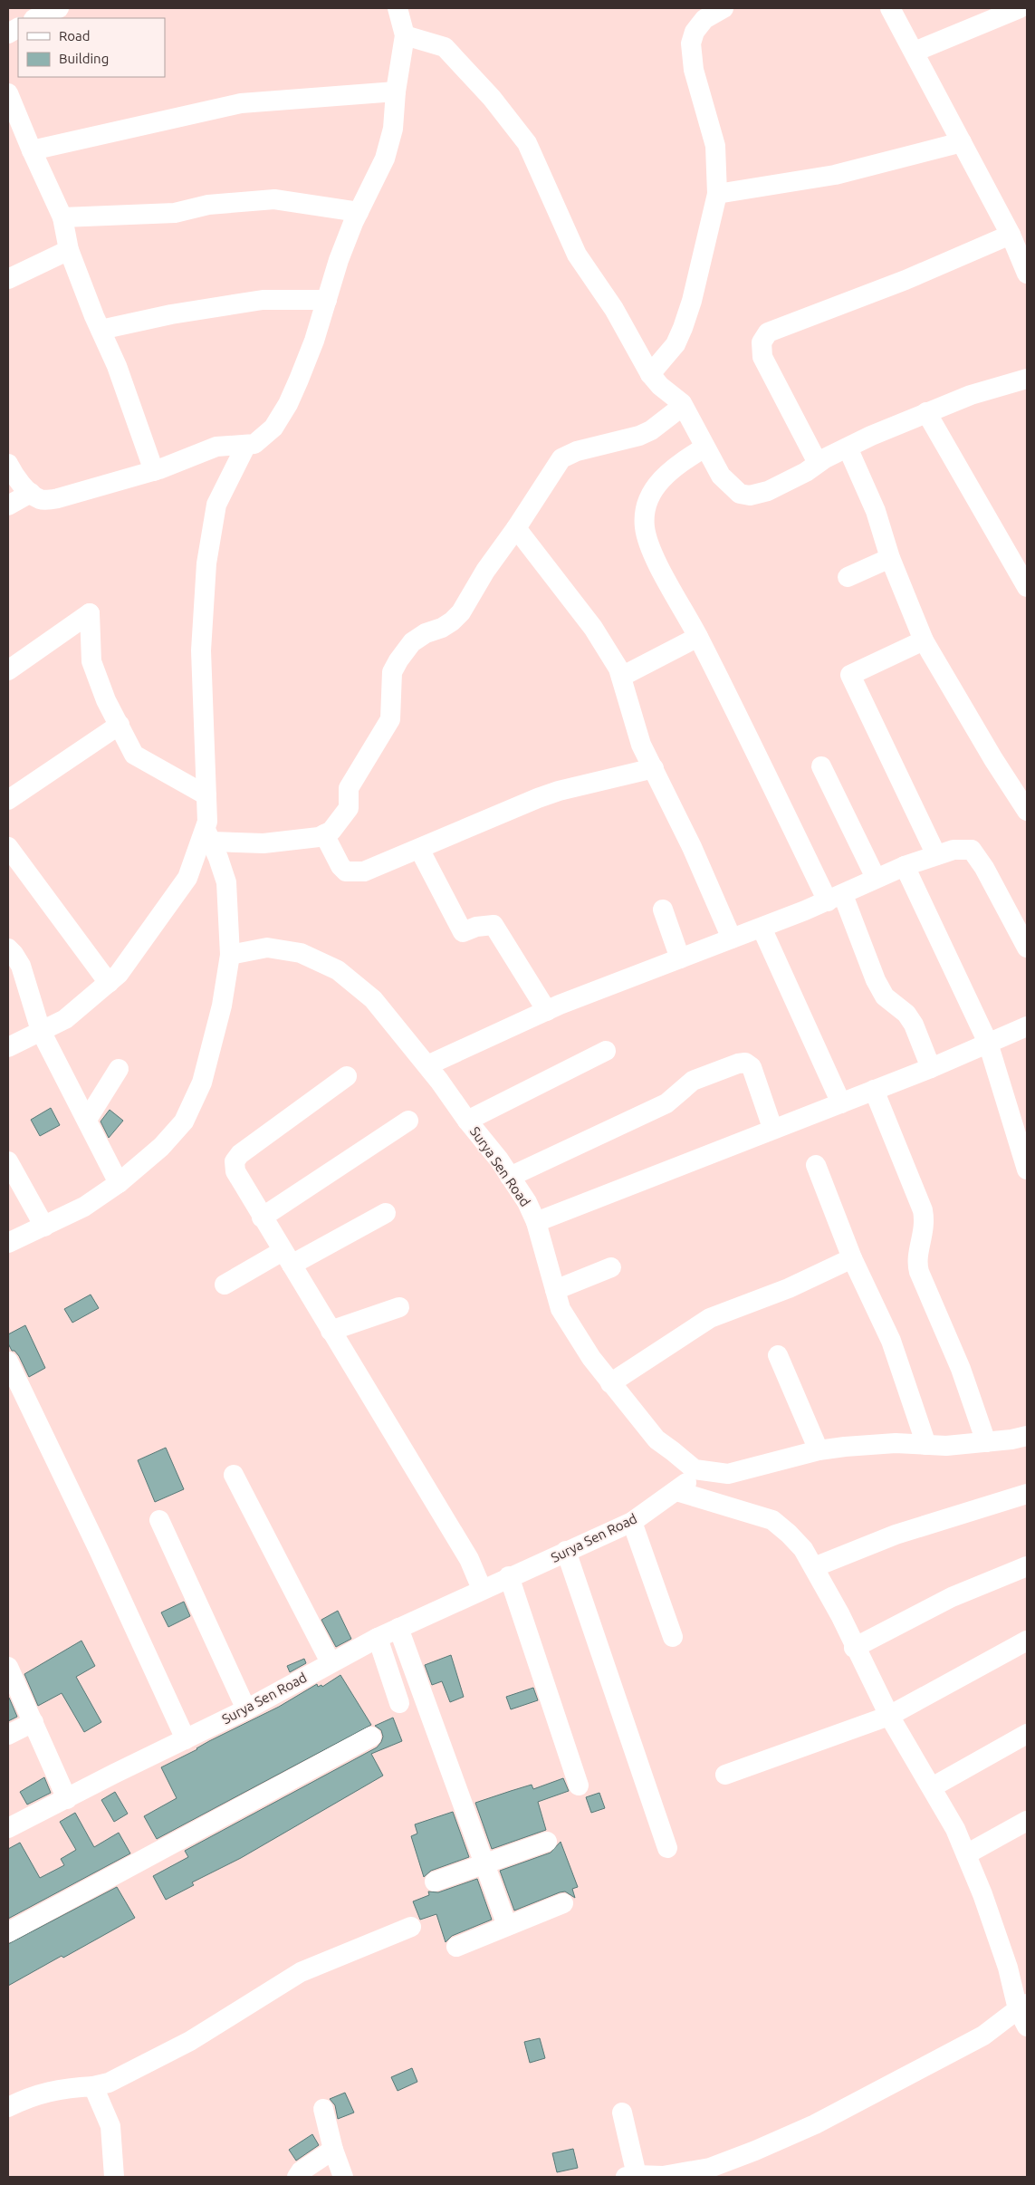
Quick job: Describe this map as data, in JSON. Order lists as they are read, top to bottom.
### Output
{
  "streets": {
    "street": ["Surya Sen Road"]
  },
  "legend": ["Road", "Building"]
}
